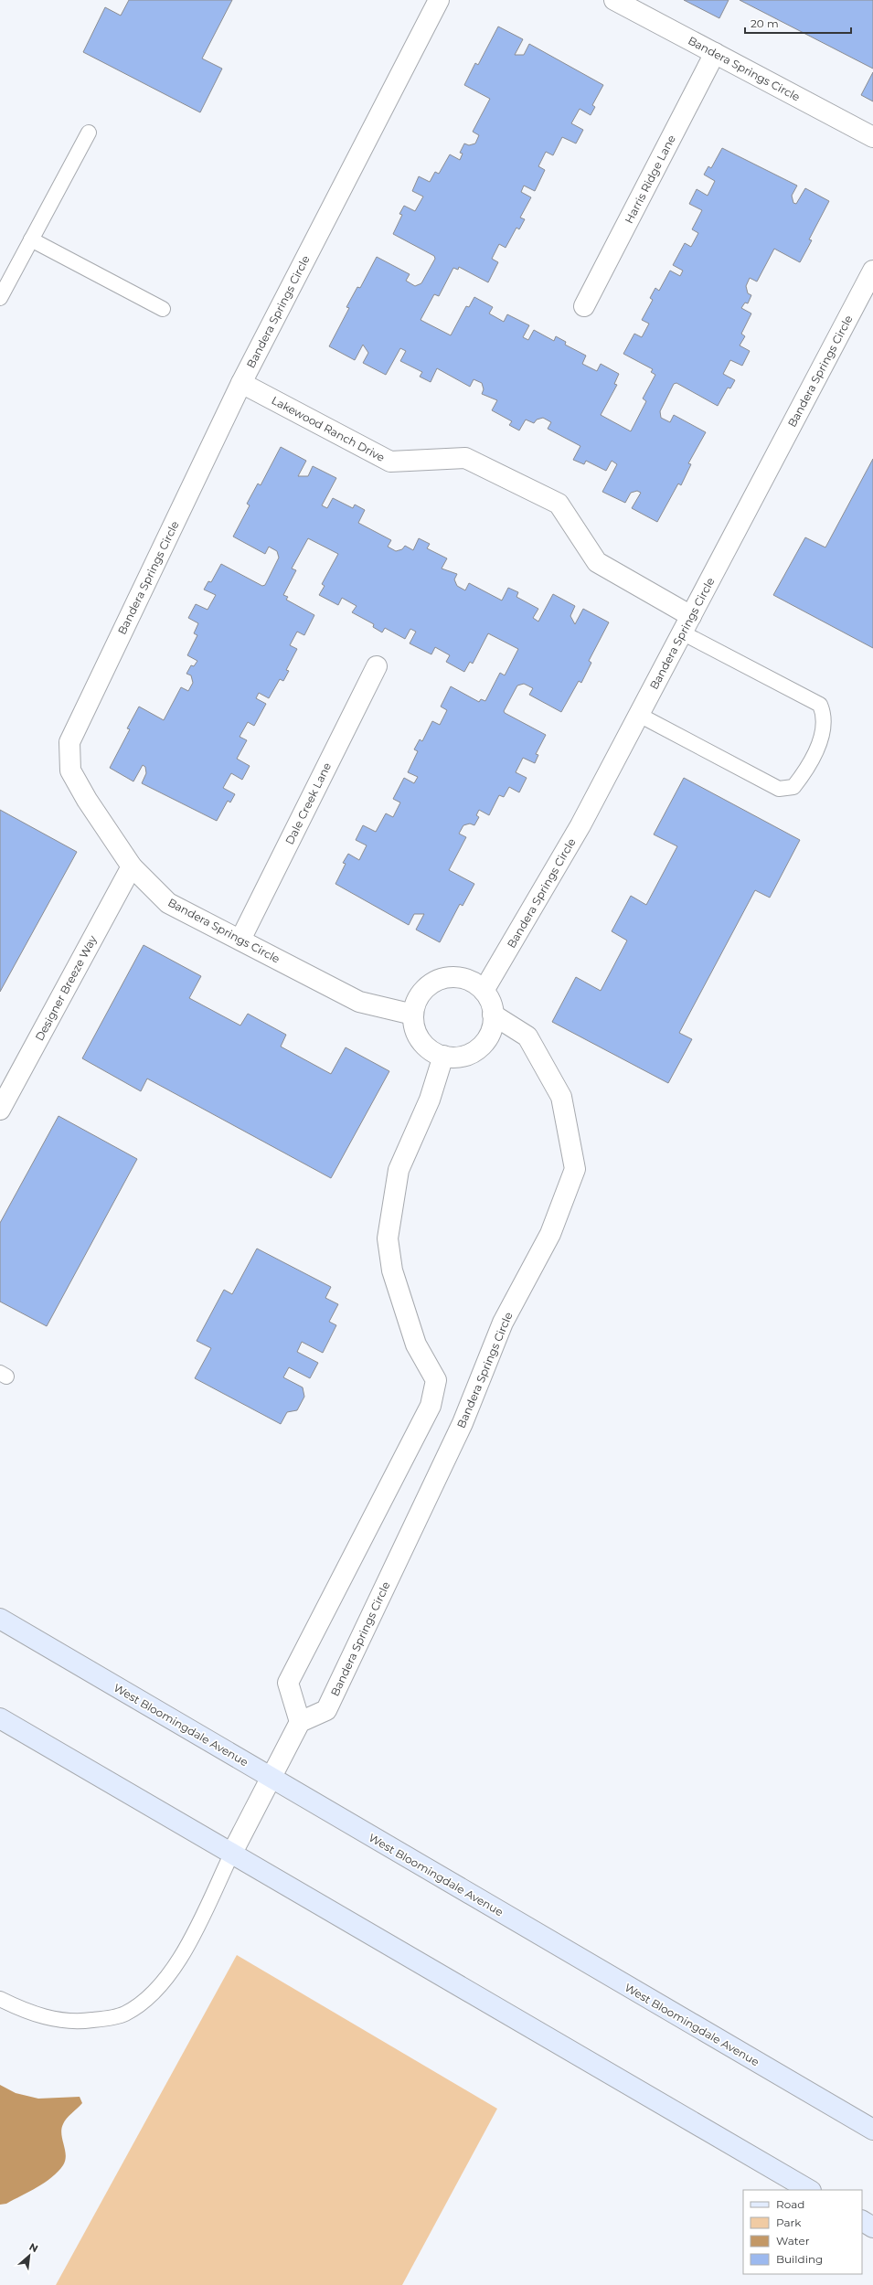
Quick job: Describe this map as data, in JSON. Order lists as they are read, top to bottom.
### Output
{
  "streets": {
    "main road": ["West Bloomingdale Avenue"],
    "street": [
      "Bandera Springs Circle",
      "Harris Ridge Lane",
      "Lakewood Ranch Drive",
      "Dale Creek Lane",
      "Designer Breeze Way"
    ]
  },
  "crossings": [
    ["Bandera Springs Circle", "Harris Ridge Lane"],
    ["Bandera Springs Circle", "Lakewood Ranch Drive"],
    ["Bandera Springs Circle", "Dale Creek Lane"],
    ["Bandera Springs Circle", "Designer Breeze Way"]
  ],
  "legend": [
    "Road",
    "Park",
    "Water",
    "Building"
  ],
  "scale_bar": "20 m",
  "north": "top right"
}
